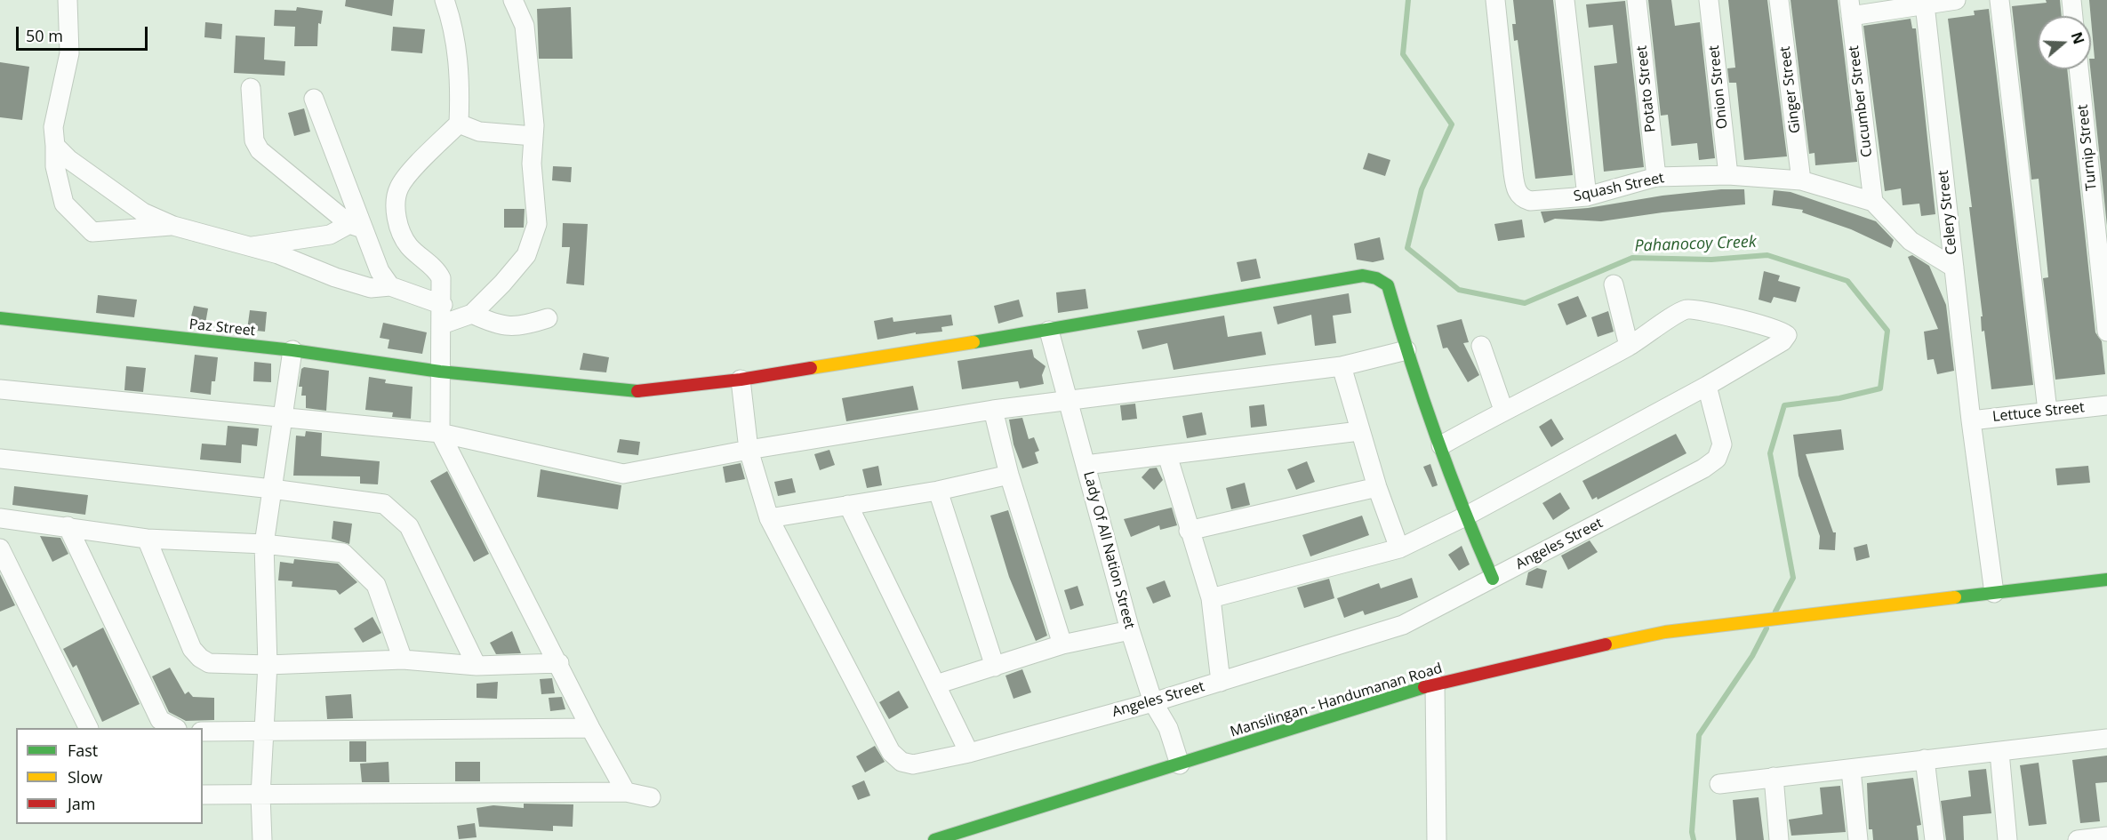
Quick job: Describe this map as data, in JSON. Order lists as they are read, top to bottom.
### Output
{
  "streets": {
    "street": [
      "Onion Street",
      "Potato Street",
      "Ginger Street",
      "Cucumber Street",
      "Turnip Street",
      "Squash Street",
      "Celery Street",
      "Paz Street",
      "Lettuce Street",
      "Angeles Street",
      "Lady Of All Nation Street",
      "Mansilingan - Handumanan Road"
    ]
  },
  "crossings": [
    ["Onion Street", "Squash Street"],
    ["Potato Street", "Squash Street"],
    ["Ginger Street", "Squash Street"],
    ["Cucumber Street", "Squash Street"],
    ["Celery Street", "Lettuce Street"],
    ["Celery Street", "Mansilingan - Handumanan Road"],
    ["Paz Street", "Angeles Street"],
    ["Paz Street", "Lady Of All Nation Street"],
    ["Angeles Street", "Lady Of All Nation Street"],
    ["Lady Of All Nation Street", "Mansilingan - Handumanan Road"]
  ],
  "water": ["Pahanocoy Creek"],
  "legend": ["Fast", "Slow", "Jam"],
  "scale_bar": "50 m",
  "north": "right"
}
